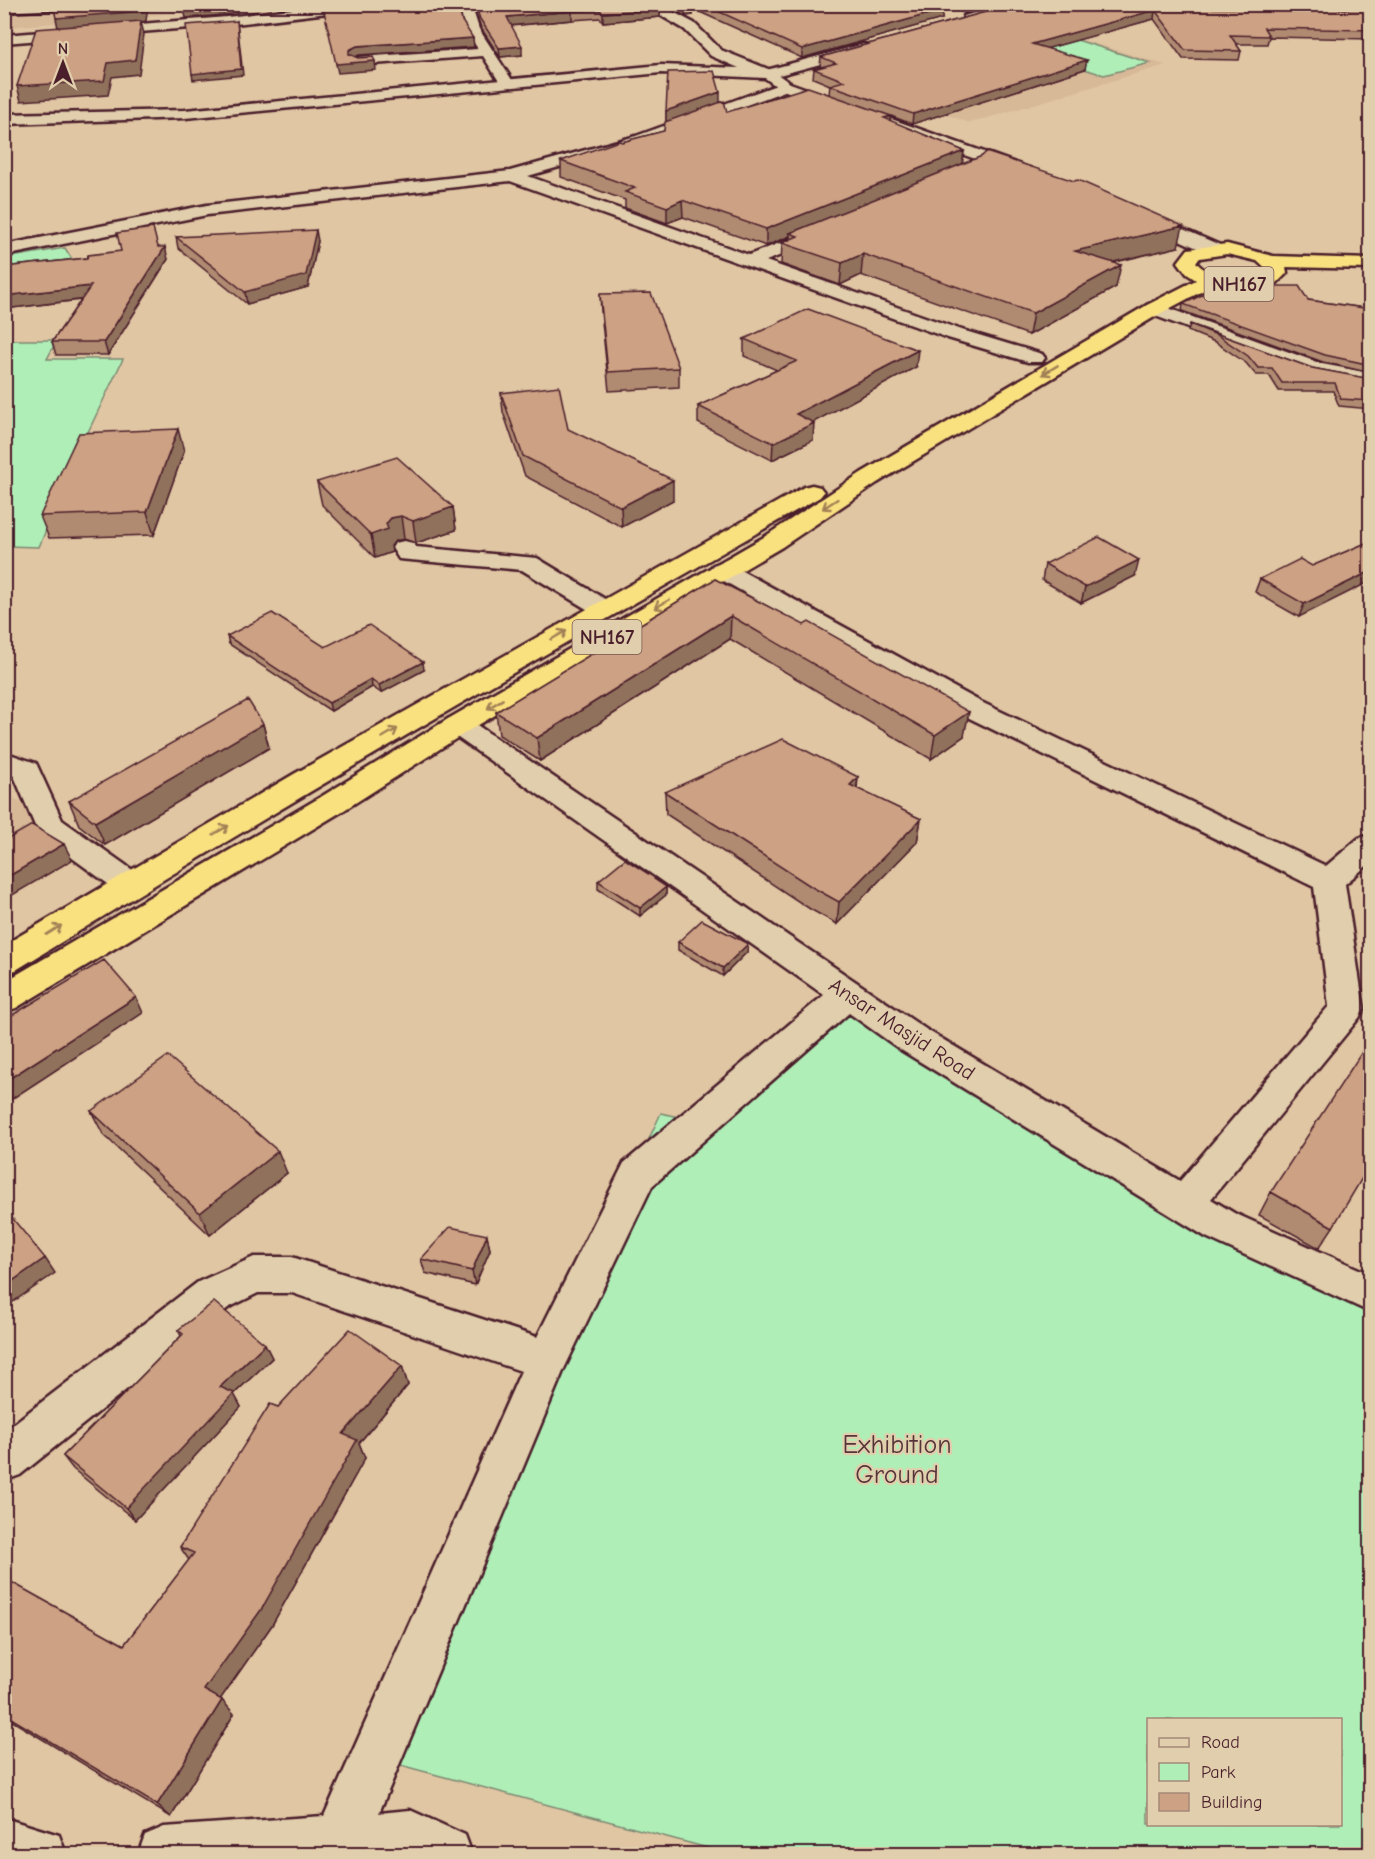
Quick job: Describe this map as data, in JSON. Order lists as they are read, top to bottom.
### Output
{
  "streets": {
    "highway": ["NH167"],
    "street": ["Ansar Masjid Road"]
  },
  "crossings": [
    ["NH167", "Ansar Masjid Road"]
  ],
  "parks": ["Exhibition Ground"],
  "legend": ["Road", "Park", "Building"],
  "north": "top"
}
